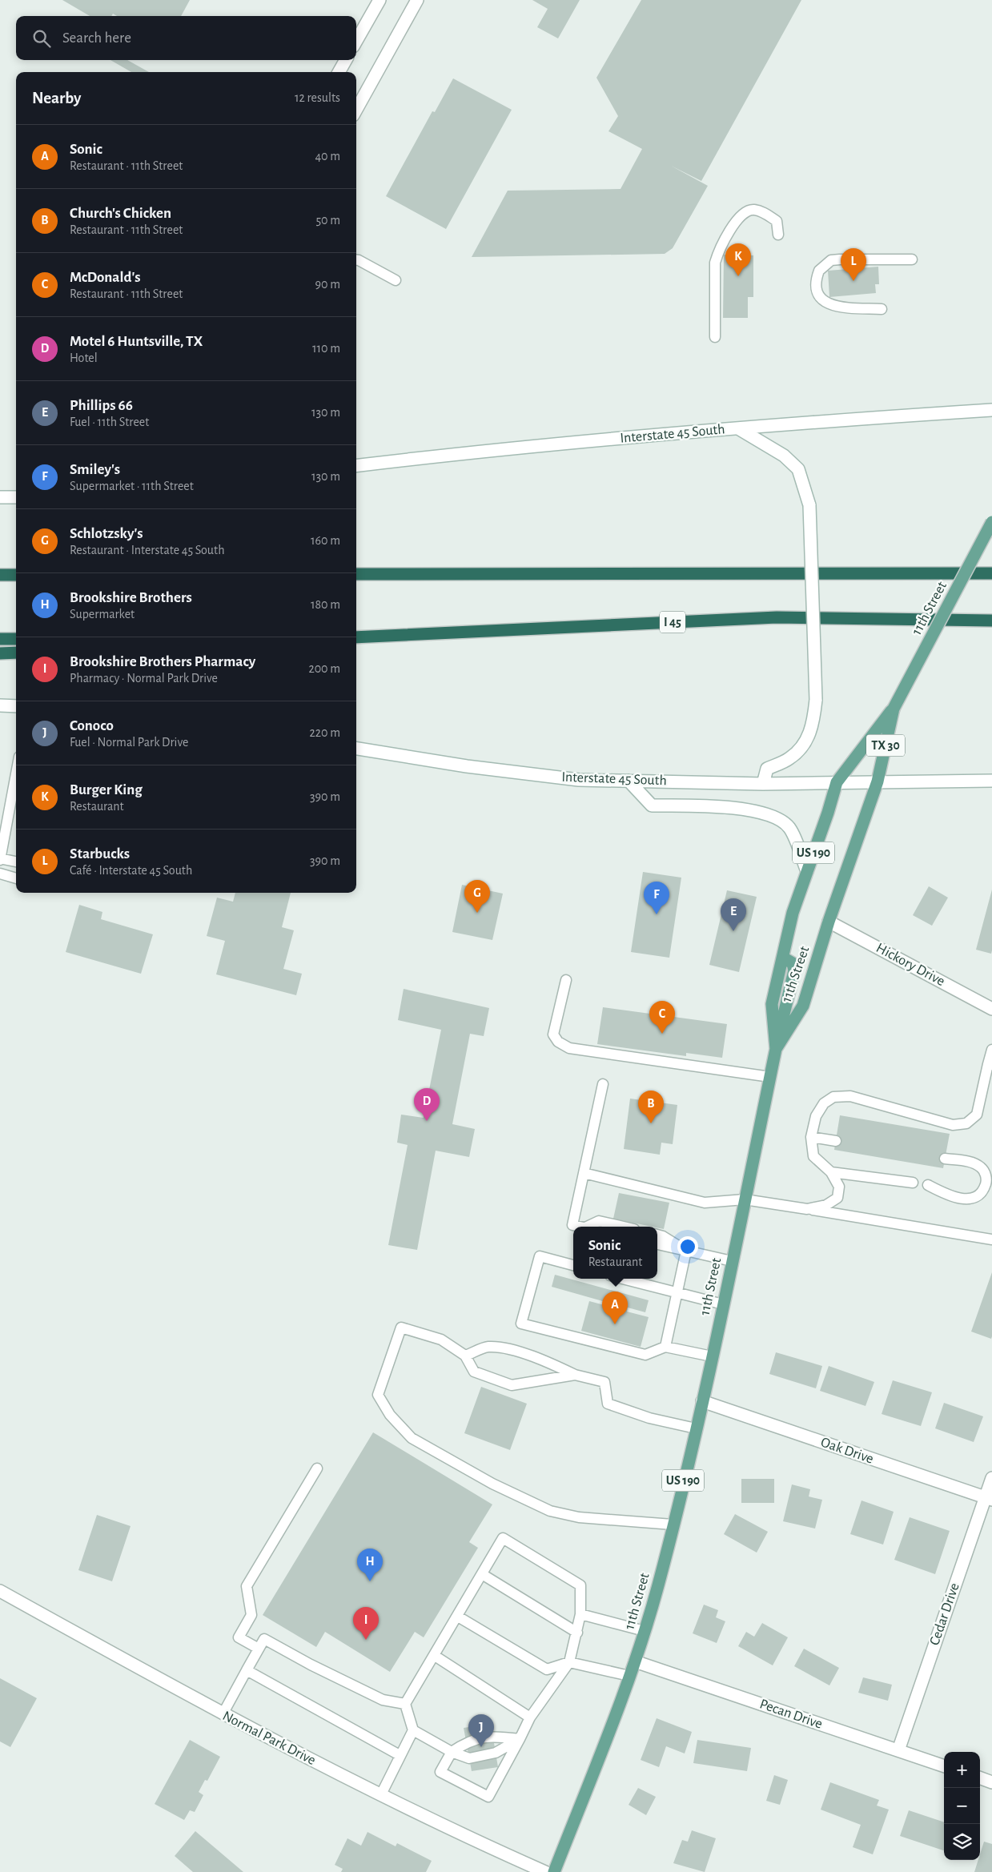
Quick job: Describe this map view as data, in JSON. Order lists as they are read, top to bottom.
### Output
{
  "streets": {
    "highway": ["I 45"],
    "main road": [
      "Interstate 45 South",
      "11th Street",
      "TX 30",
      "US 190",
      "Hickory Drive",
      "Oak Drive",
      "Cedar Drive",
      "Pecan Drive",
      "Normal Park Drive"
    ]
  },
  "crossings": [
    ["Interstate 45 South", "11th Street"],
    ["11th Street", "Hickory Drive"],
    ["11th Street", "Oak Drive"],
    ["11th Street", "Pecan Drive"],
    ["Oak Drive", "Cedar Drive"],
    ["Cedar Drive", "Pecan Drive"]
  ],
  "page": {
    "search": "Search here",
    "heading": ["Nearby", "12 results"],
    "list": [
      {
        "mark": "A",
        "name": "Sonic",
        "note": "Restaurant · 11th Street",
        "value": "40 m"
      },
      {
        "mark": "B",
        "name": "Church's Chicken",
        "note": "Restaurant · 11th Street",
        "value": "50 m"
      },
      {
        "mark": "C",
        "name": "McDonald's",
        "note": "Restaurant · 11th Street",
        "value": "90 m"
      },
      {
        "mark": "D",
        "name": "Motel 6 Huntsville, TX",
        "note": "Hotel",
        "value": "110 m"
      },
      {
        "mark": "E",
        "name": "Phillips 66",
        "note": "Fuel · 11th Street",
        "value": "130 m"
      },
      {
        "mark": "F",
        "name": "Smiley's",
        "note": "Supermarket · 11th Street",
        "value": "130 m"
      },
      {
        "mark": "G",
        "name": "Schlotzsky's",
        "note": "Restaurant · Interstate 45 South",
        "value": "160 m"
      },
      {
        "mark": "H",
        "name": "Brookshire Brothers",
        "note": "Supermarket",
        "value": "180 m"
      },
      {
        "mark": "I",
        "name": "Brookshire Brothers Pharmacy",
        "note": "Pharmacy · Normal Park Drive",
        "value": "200 m"
      },
      {
        "mark": "J",
        "name": "Conoco",
        "note": "Fuel · Normal Park Drive",
        "value": "220 m"
      },
      {
        "mark": "K",
        "name": "Burger King",
        "note": "Restaurant",
        "value": "390 m"
      },
      {
        "mark": "L",
        "name": "Starbucks",
        "note": "Café · Interstate 45 South",
        "value": "390 m"
      }
    ],
    "pins": [
      "K",
      "L",
      "G",
      "F",
      "E",
      "C",
      "D",
      "B",
      "A",
      "H",
      "I",
      "J"
    ],
    "popup": ["Sonic", "Restaurant"],
    "map_buttons": ["+", "−"]
  }
}
